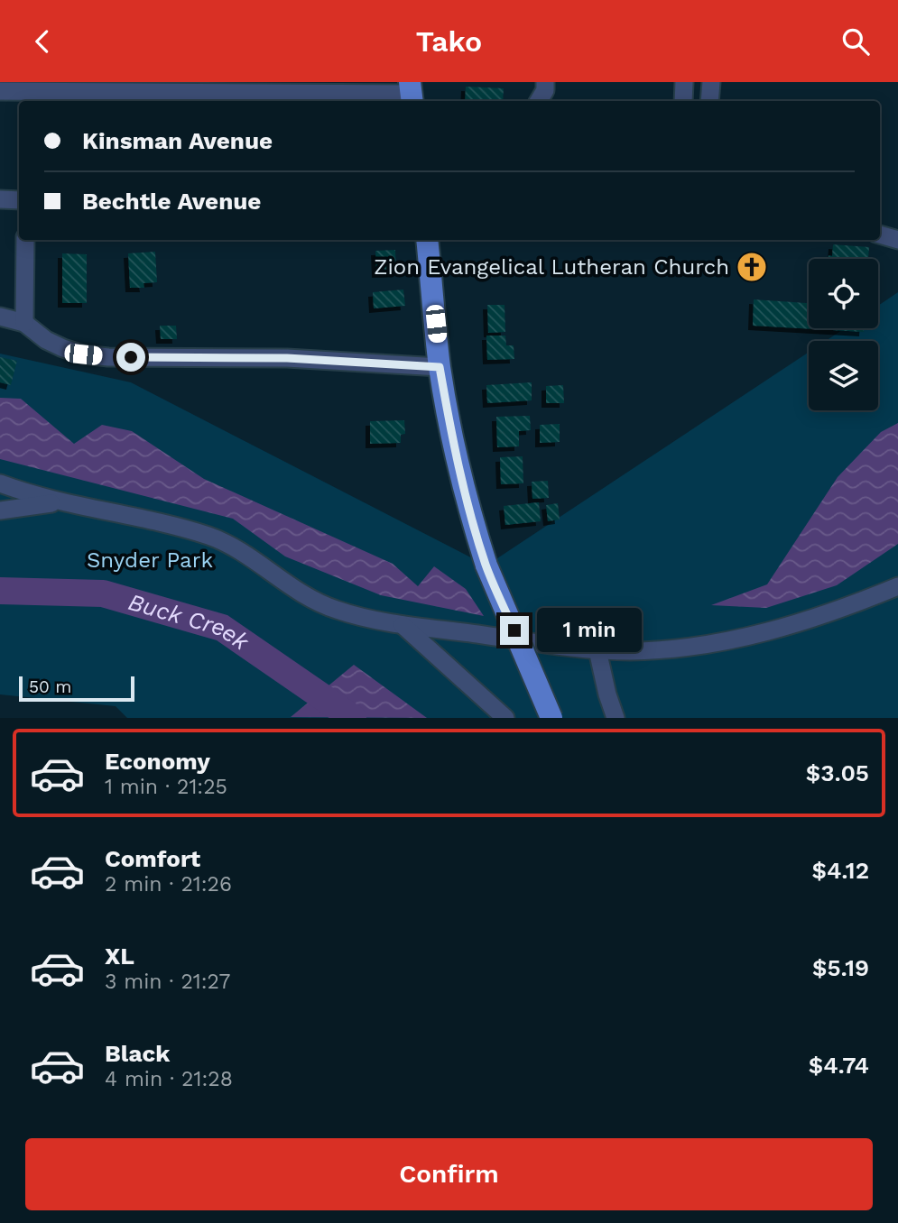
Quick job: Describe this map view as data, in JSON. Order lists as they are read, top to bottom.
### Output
{
  "water": ["Buck Creek"],
  "parks": ["Snyder Park"],
  "places": {
    "church": ["Zion Evangelical Lutheran Church"]
  },
  "scale_bar": "50 m",
  "page": {
    "header": "Tako",
    "banner": ["Kinsman Avenue", "Bechtle Avenue"],
    "bubble": "1 min",
    "scale": "50 m",
    "list": [
      {
        "name": "Economy",
        "note": "1 min · 21:25",
        "value": "$3.05"
      },
      {
        "name": "Comfort",
        "note": "2 min · 21:26",
        "value": "$4.12"
      },
      {
        "name": "XL",
        "note": "3 min · 21:27",
        "value": "$5.19"
      },
      {
        "name": "Black",
        "note": "4 min · 21:28",
        "value": "$4.74"
      }
    ],
    "buttons": "Confirm"
  }
}
